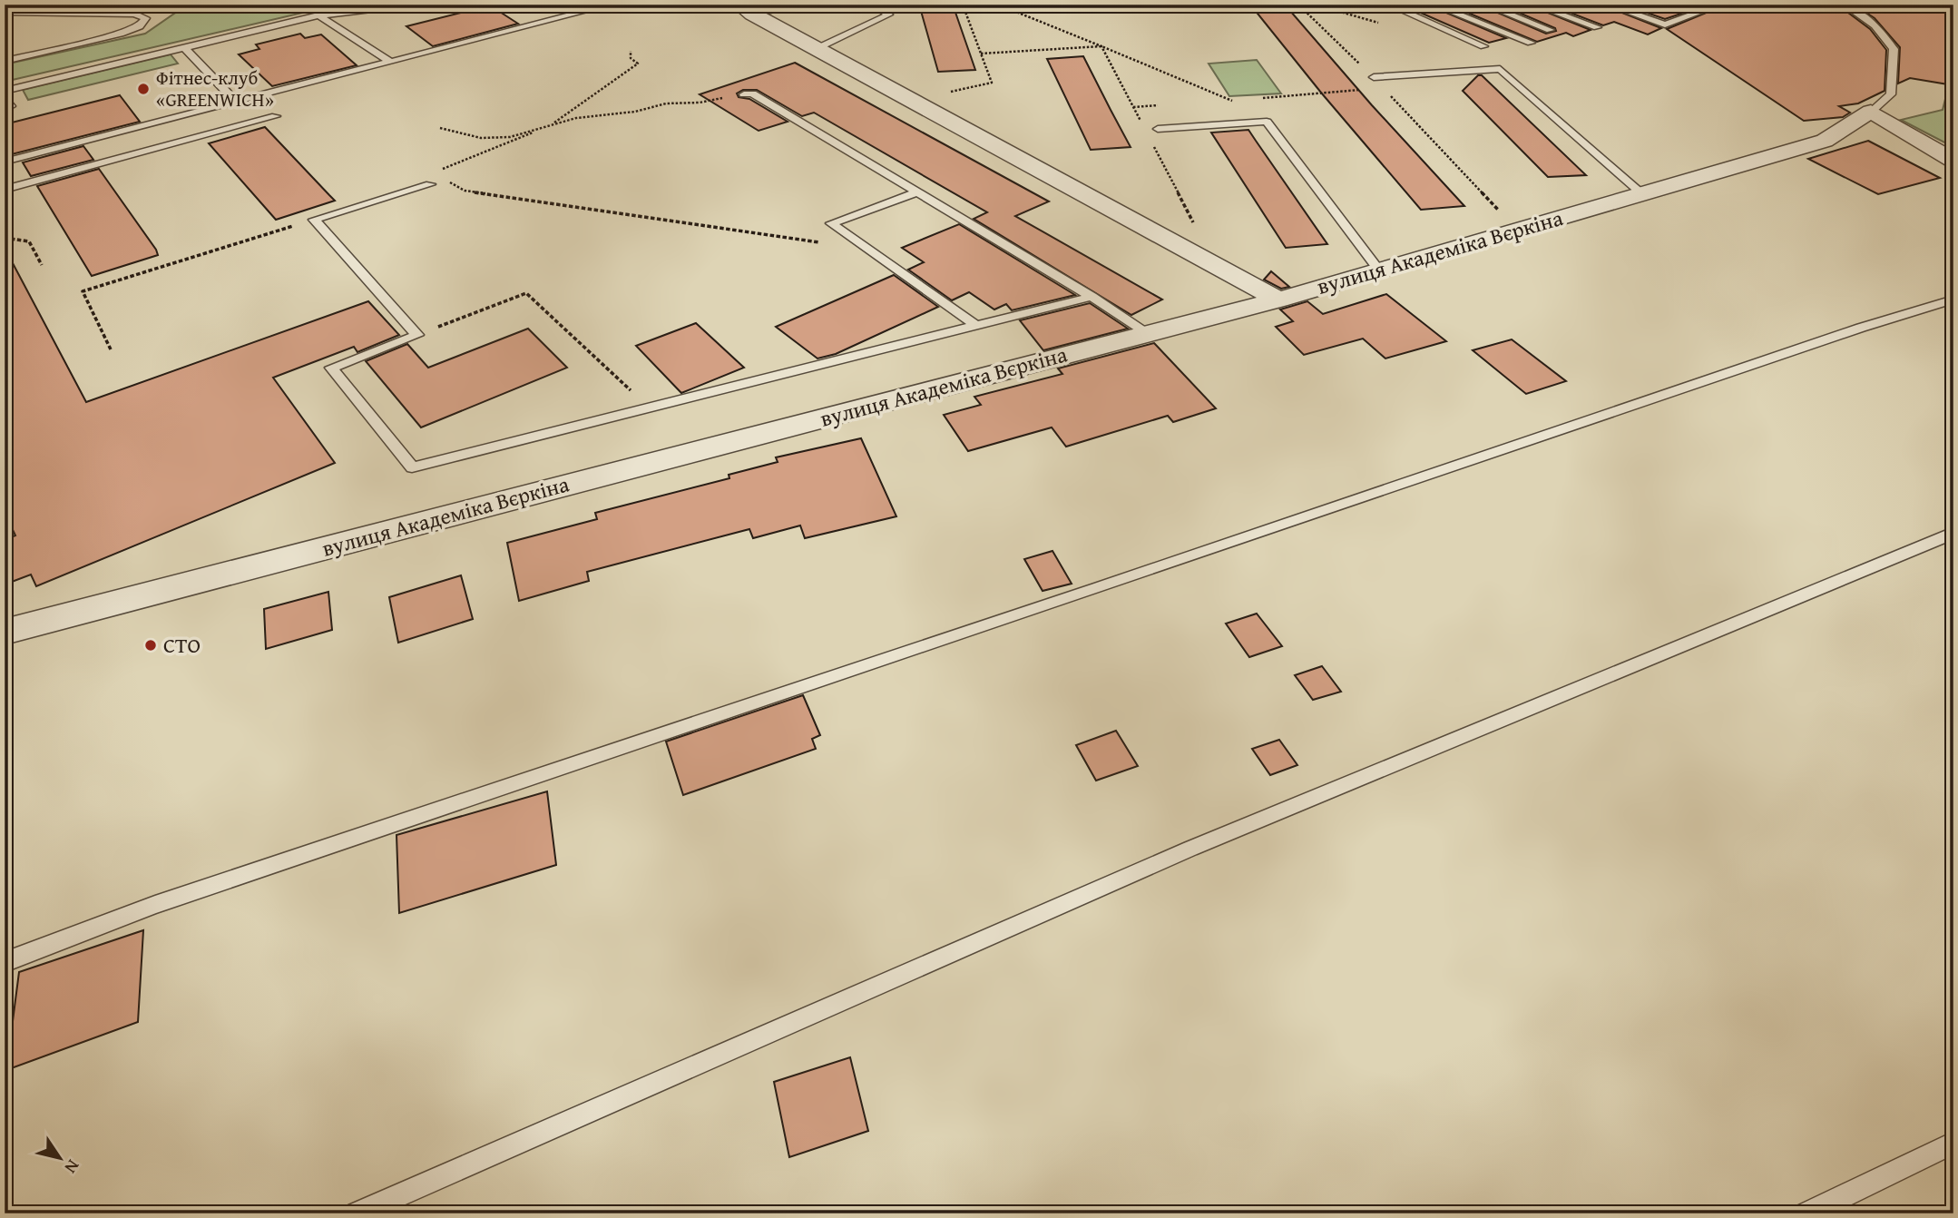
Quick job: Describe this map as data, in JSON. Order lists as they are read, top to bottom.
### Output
{
  "streets": {
    "street": ["вулиця Академіка Вєркіна"]
  },
  "places": ["Фітнес-клуб «GREENWICH»", "СТО"],
  "north": "bottom right"
}
